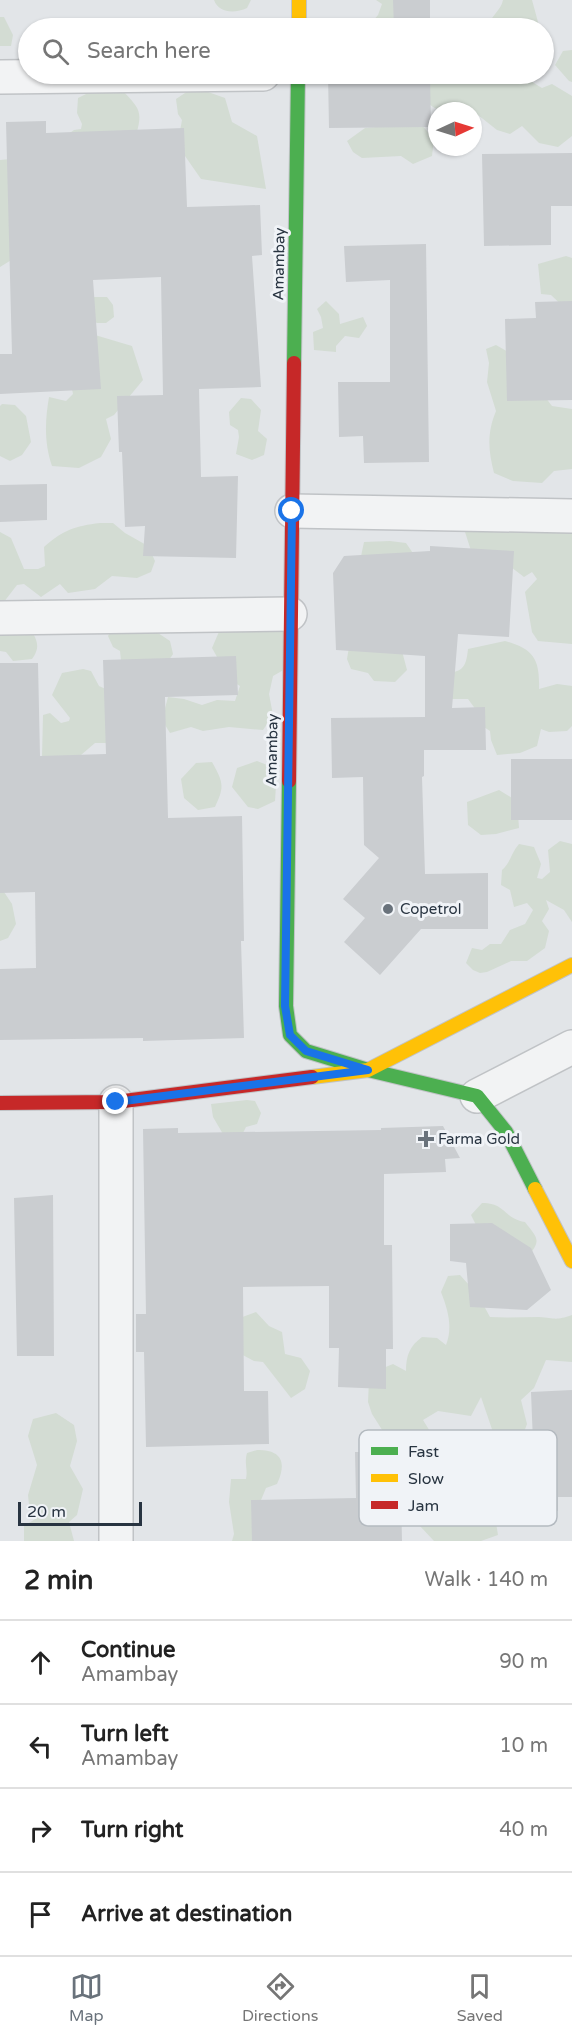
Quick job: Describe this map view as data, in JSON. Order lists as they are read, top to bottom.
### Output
{
  "streets": {
    "street": ["Amambay"]
  },
  "places": {
    "other": ["Copetrol"],
    "health": ["Farma Gold"]
  },
  "legend": ["Fast", "Slow", "Jam"],
  "scale_bar": "20 m",
  "north": "right",
  "page": {
    "search": "Search here",
    "scale": "20 m",
    "heading": ["2 min", "Walk · 140 m"],
    "list": [
      ["Continue", "Amambay", "90 m"],
      ["Turn left", "Amambay", "10 m"],
      ["Turn right", "40 m"],
      "Arrive at destination"
    ],
    "nav": ["Map", "Directions", "Saved"]
  }
}
